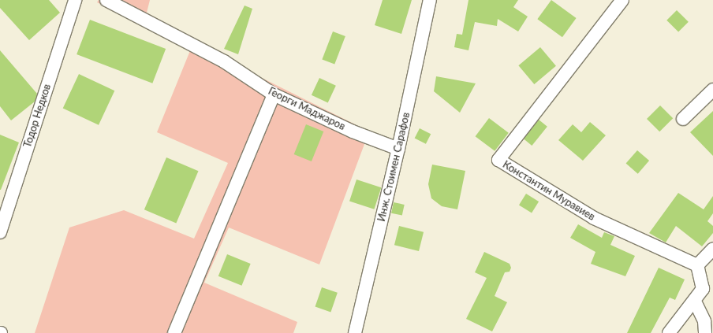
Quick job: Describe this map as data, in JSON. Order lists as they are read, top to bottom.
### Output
{
  "streets": {
    "street": [
      "Георги Маджаров",
      "Тодор Недков",
      "Инж. Стоимен Сарафов",
      "Константин Муравиев"
    ]
  },
  "crossings": [
    ["Георги Маджаров", "Инж. Стоимен Сарафов"]
  ]
}
